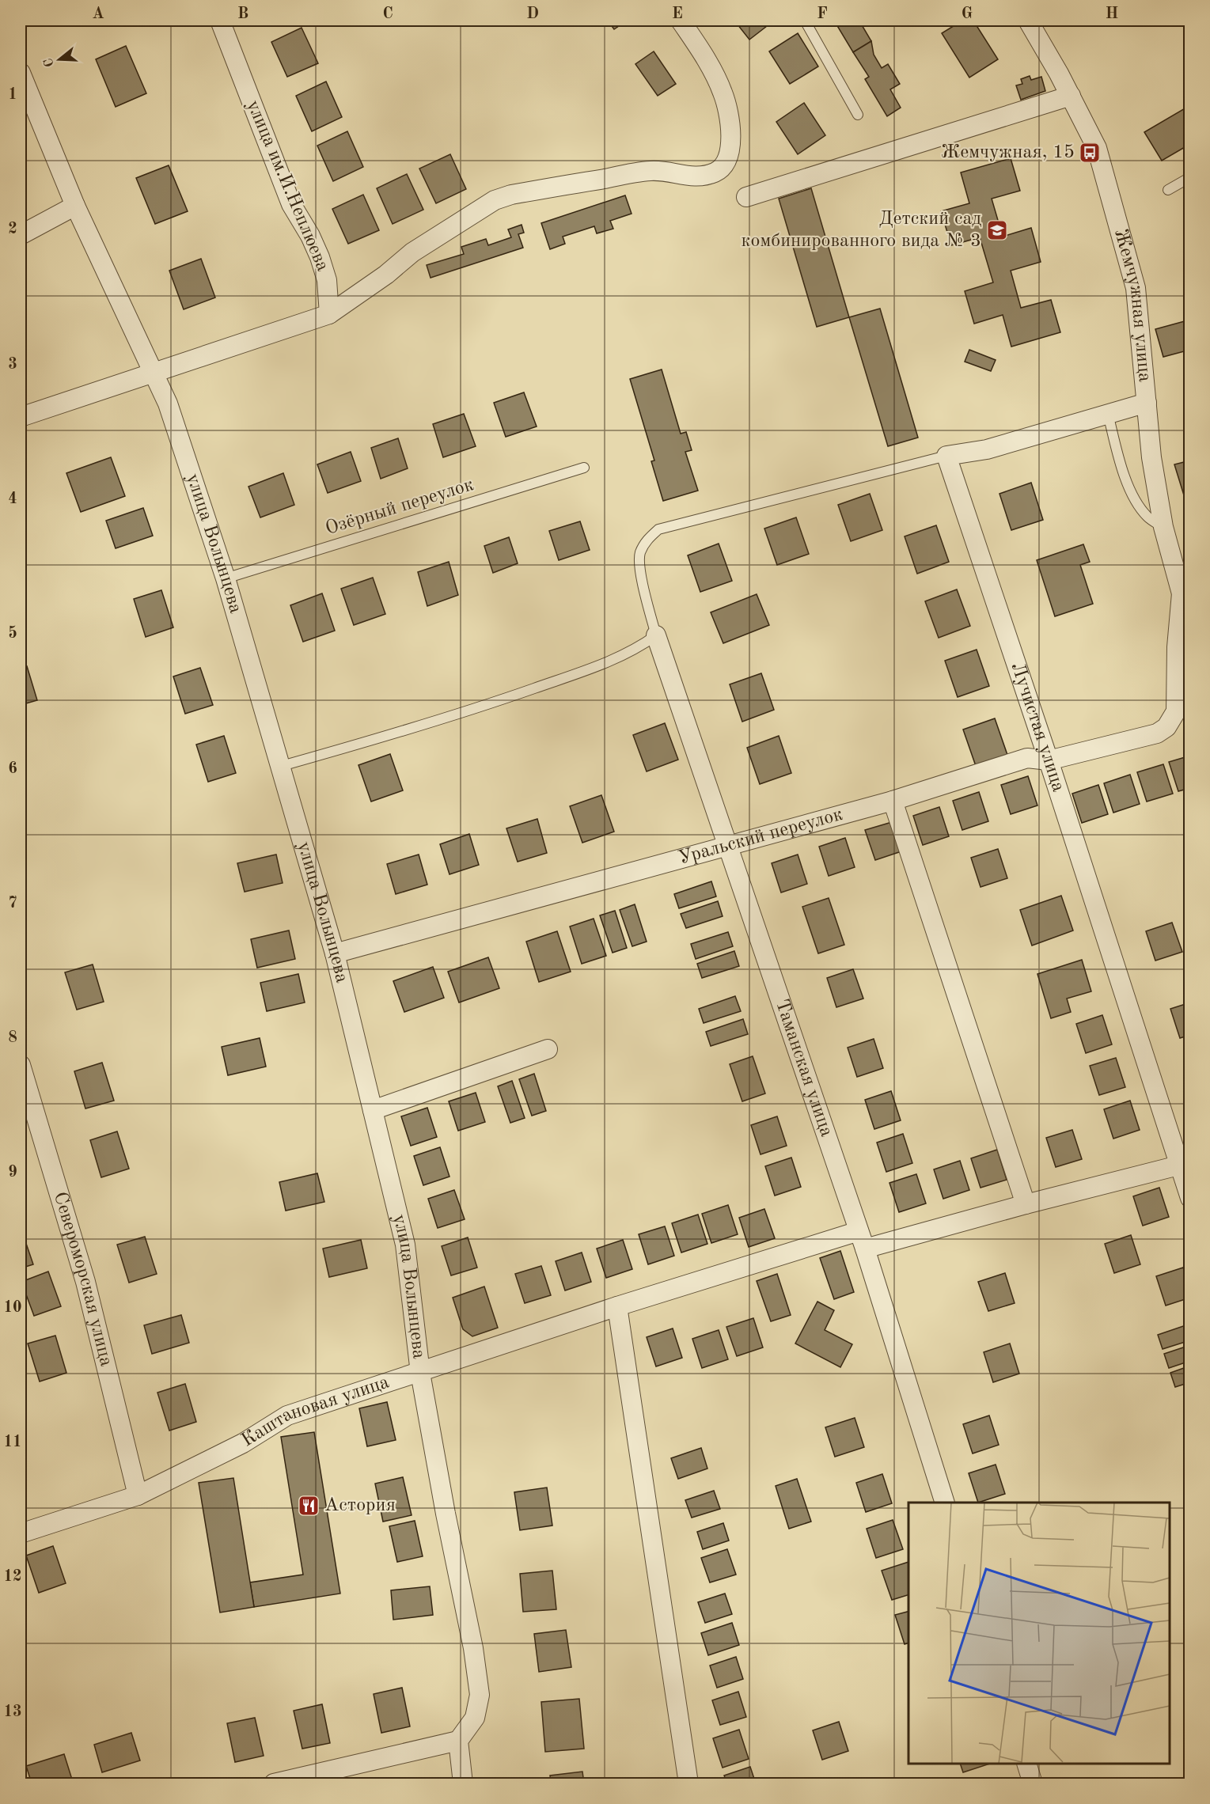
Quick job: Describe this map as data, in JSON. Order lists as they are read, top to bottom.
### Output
{
  "streets": {
    "street": [
      "улица им.И.Неплюева",
      "Жемчужная улица",
      "улица Волынцева",
      "Лучистая улица",
      "Уральский переулок",
      "Таманская улица",
      "Североморская улица",
      "Каштановая улица"
    ],
    "lane": ["Озёрный переулок"]
  },
  "crossings": [
    ["Озёрный переулок", "улица Волынцева"],
    ["улица Волынцева", "Уральский переулок"],
    ["улица Волынцева", "Каштановая улица"],
    ["Лучистая улица", "Уральский переулок"],
    ["Уральский переулок", "Таманская улица"],
    ["Таманская улица", "Каштановая улица"],
    ["Североморская улица", "Каштановая улица"]
  ],
  "places": {
    "bus stop": ["Жемчужная, 15"],
    "school or university": ["Детский сад комбинированного вида № 3"],
    "restaurant": ["Астория"]
  },
  "north": "left",
  "grid": {
    "columns": [
      "A",
      "B",
      "C",
      "D",
      "E",
      "F",
      "G",
      "H"
    ],
    "rows": [
      "1",
      "2",
      "3",
      "4",
      "5",
      "6",
      "7",
      "8",
      "9",
      "10",
      "11",
      "12",
      "13"
    ]
  }
}
